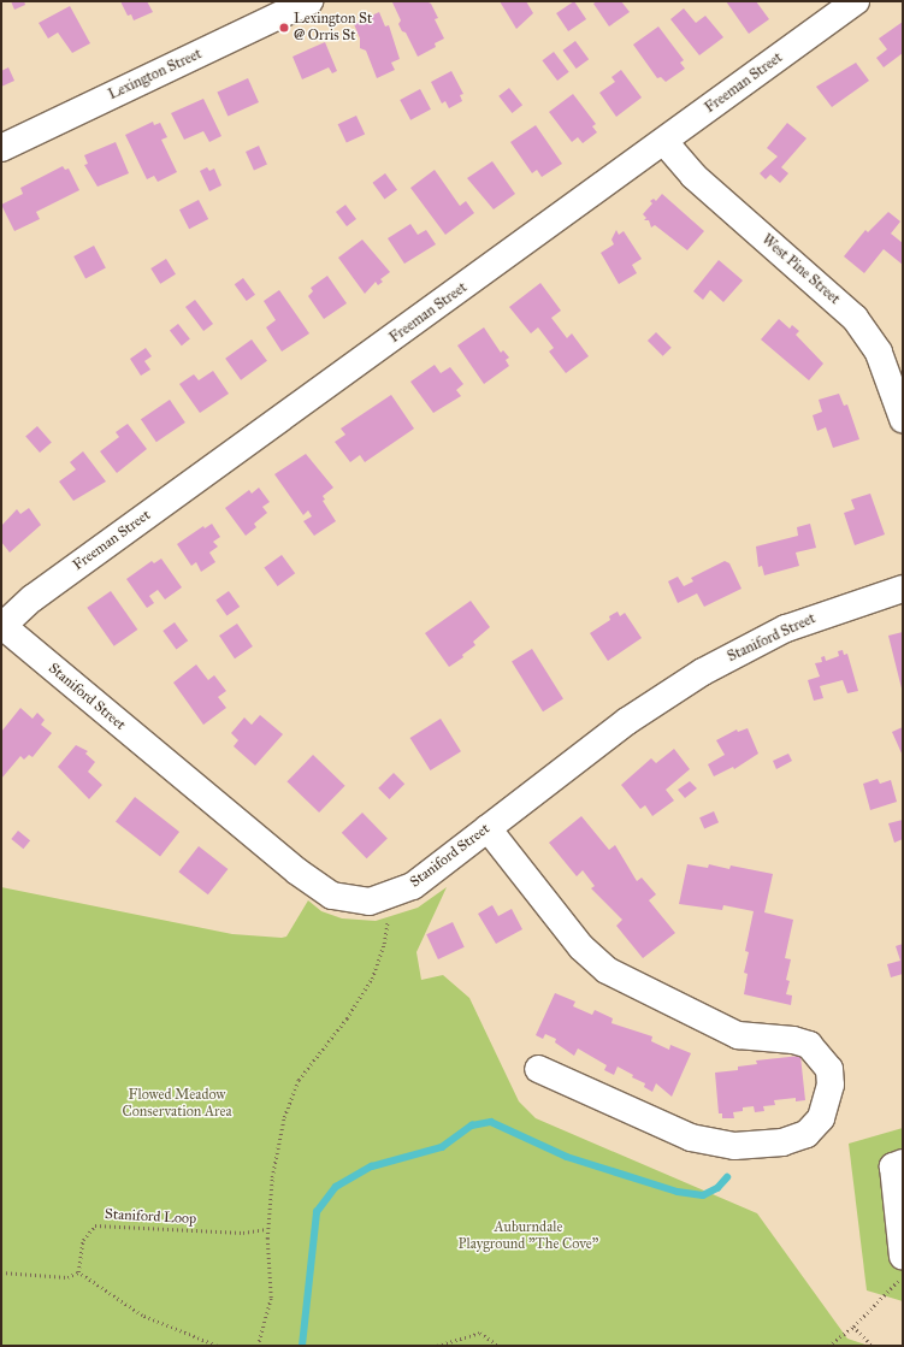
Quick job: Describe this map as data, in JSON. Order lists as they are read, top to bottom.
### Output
{
  "streets": {
    "street": [
      "Lexington Street",
      "Freeman Street",
      "West Pine Street",
      "Staniford Street"
    ],
    "path": ["Staniford Loop"]
  },
  "crossings": [
    ["Freeman Street", "West Pine Street"],
    ["Freeman Street", "Staniford Street"]
  ],
  "parks": ["Flowed Meadow Conservation Area", "Auburndale Playground \"The Cove\""],
  "places": ["Lexington St @ Orris St"]
}
